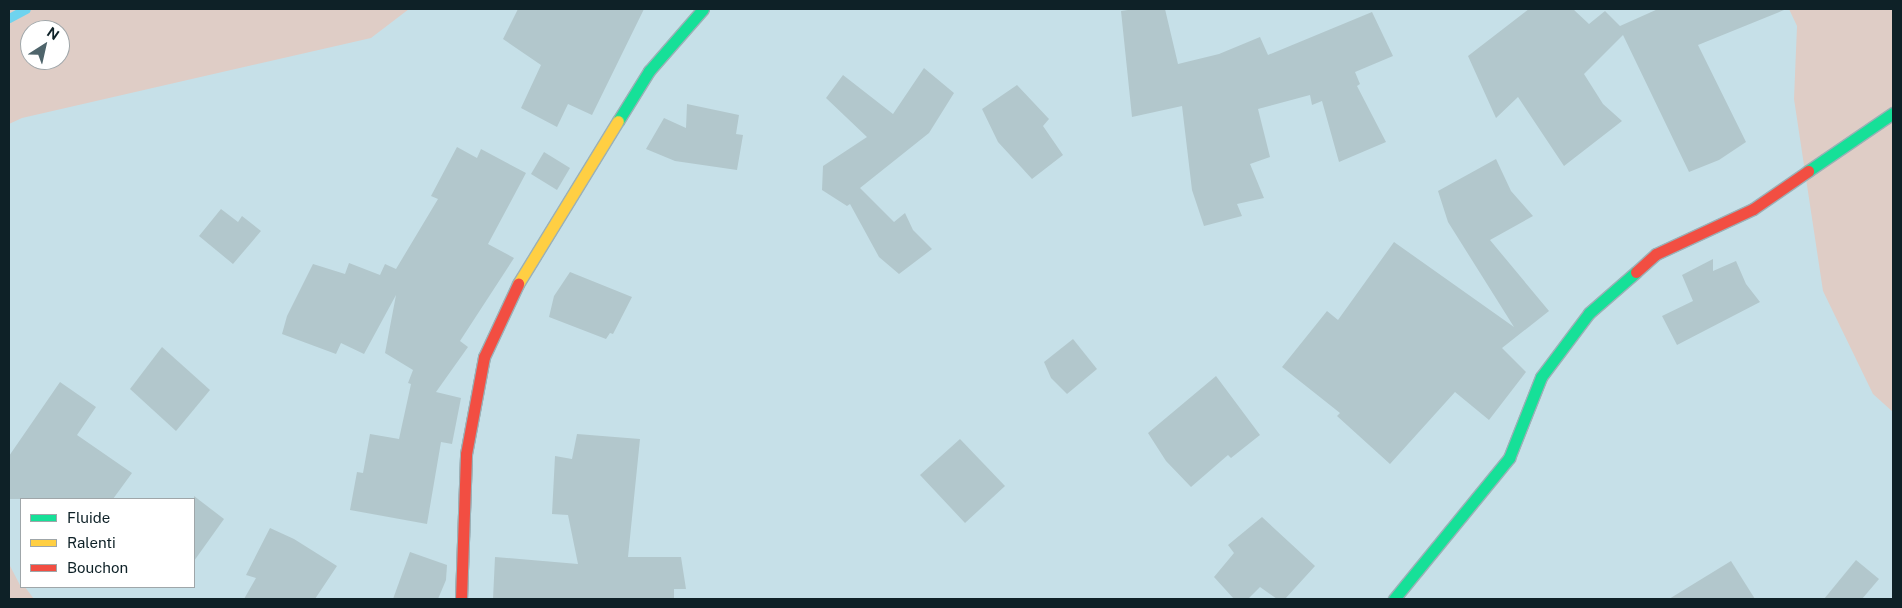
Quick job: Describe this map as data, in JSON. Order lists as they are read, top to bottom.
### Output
{
  "legend": ["Fluide", "Ralenti", "Bouchon"],
  "north": "top right"
}
